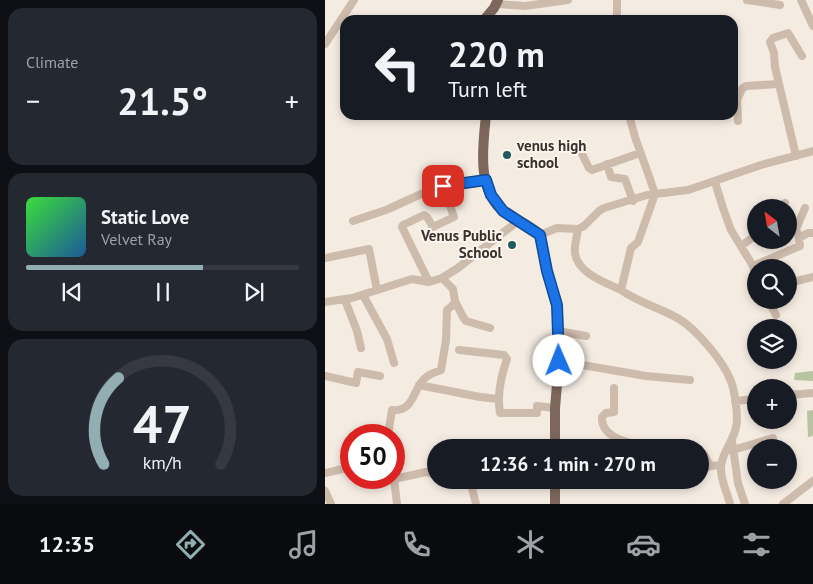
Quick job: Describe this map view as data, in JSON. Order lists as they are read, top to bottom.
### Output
{
  "places": ["venus high school", "Venus Public School"],
  "north": "top left",
  "page": {
    "tile": "Climate",
    "turn": ["220 m", "Turn left"],
    "heat": ["−", "21.5°", "+"],
    "song": ["Static Love", "Velvet Ray"],
    "map_buttons": ["+", "−"],
    "limit": "50",
    "trip": "12:36 · 1 min · 270 m",
    "tabs": "12:35",
    "gauge": ["47", "km/h"]
  }
}
